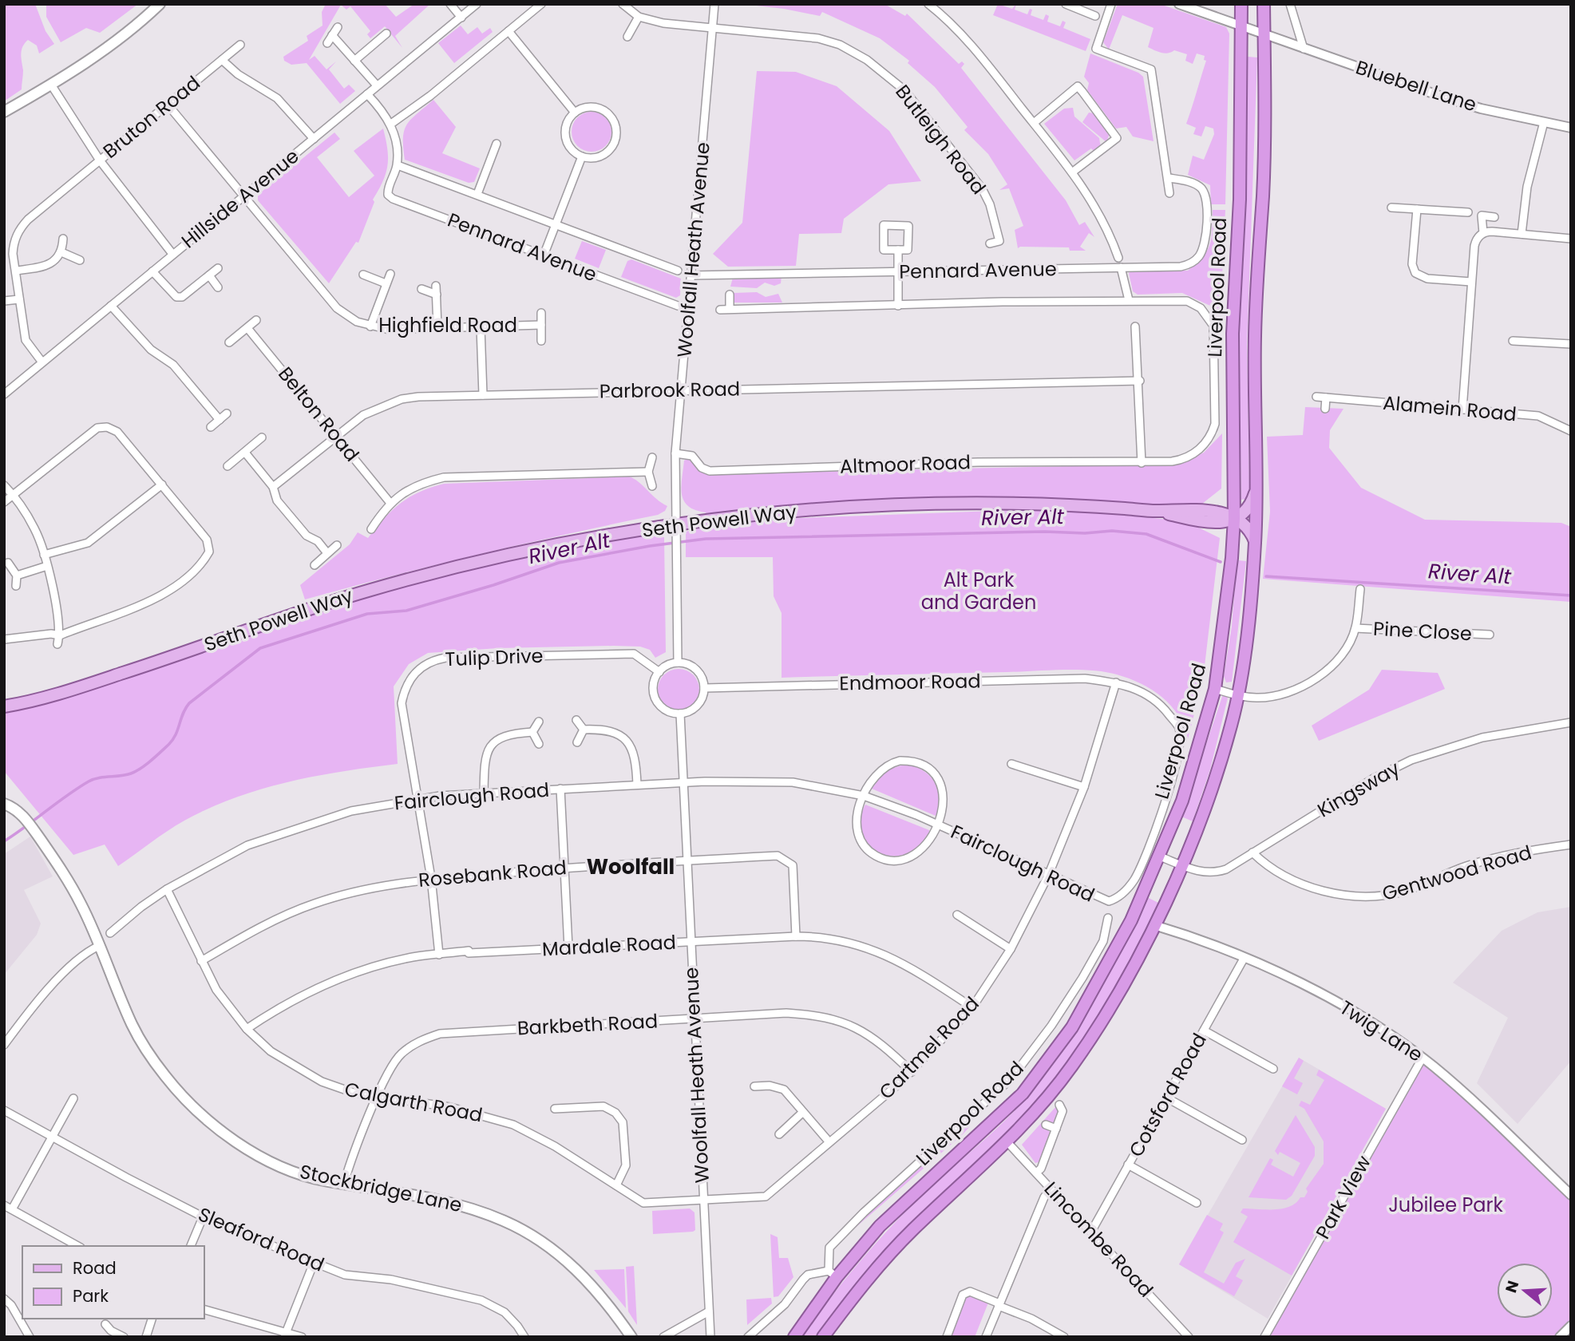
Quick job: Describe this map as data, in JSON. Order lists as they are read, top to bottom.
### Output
{
  "streets": {
    "highway": ["Liverpool Road"],
    "main road": ["Seth Powell Way", "Stockbridge Lane"],
    "street": [
      "Bluebell Lane",
      "Bruton Road",
      "Butleigh Road",
      "Hillside Avenue",
      "Pennard Avenue",
      "Woolfall Heath Avenue",
      "Highfield Road",
      "Parbrook Road",
      "Alamein Road",
      "Belton Road",
      "Altmoor Road",
      "Pine Close",
      "Tulip Drive",
      "Endmoor Road",
      "Kingsway",
      "Fairclough Road",
      "Gentwood Road",
      "Rosebank Road",
      "Mardale Road",
      "Barkbeth Road",
      "Twig Lane",
      "Cartmel Road",
      "Cotsford Road",
      "Calgarth Road",
      "Park View",
      "Sleaford Road",
      "Lincombe Road"
    ]
  },
  "crossings": [
    ["Bluebell Lane", "Liverpool Road"],
    ["Bruton Road", "Hillside Avenue"],
    ["Bruton Road", "Highfield Road"],
    ["Butleigh Road", "Woolfall Heath Avenue"],
    ["Hillside Avenue", "Highfield Road"],
    ["Pennard Avenue", "Woolfall Heath Avenue"],
    ["Pennard Avenue", "Liverpool Road"],
    ["Woolfall Heath Avenue", "Parbrook Road"],
    ["Woolfall Heath Avenue", "Altmoor Road"],
    ["Woolfall Heath Avenue", "Seth Powell Way"],
    ["Woolfall Heath Avenue", "Tulip Drive"],
    ["Woolfall Heath Avenue", "Endmoor Road"],
    ["Woolfall Heath Avenue", "Fairclough Road"],
    ["Woolfall Heath Avenue", "Rosebank Road"],
    ["Woolfall Heath Avenue", "Mardale Road"],
    ["Woolfall Heath Avenue", "Barkbeth Road"],
    ["Woolfall Heath Avenue", "Cartmel Road"],
    ["Woolfall Heath Avenue", "Calgarth Road"],
    ["Liverpool Road", "Altmoor Road"],
    ["Liverpool Road", "Seth Powell Way"],
    ["Liverpool Road", "Endmoor Road"],
    ["Liverpool Road", "Kingsway"],
    ["Liverpool Road", "Fairclough Road"],
    ["Liverpool Road", "Twig Lane"],
    ["Liverpool Road", "Cartmel Road"],
    ["Liverpool Road", "Lincombe Road"],
    ["Parbrook Road", "Belton Road"],
    ["Tulip Drive", "Endmoor Road"],
    ["Tulip Drive", "Fairclough Road"],
    ["Tulip Drive", "Rosebank Road"],
    ["Tulip Drive", "Mardale Road"],
    ["Endmoor Road", "Cartmel Road"],
    ["Kingsway", "Gentwood Road"],
    ["Fairclough Road", "Cartmel Road"],
    ["Fairclough Road", "Calgarth Road"],
    ["Rosebank Road", "Mardale Road"],
    ["Rosebank Road", "Calgarth Road"],
    ["Mardale Road", "Cartmel Road"],
    ["Mardale Road", "Calgarth Road"],
    ["Barkbeth Road", "Cartmel Road"],
    ["Barkbeth Road", "Calgarth Road"],
    ["Barkbeth Road", "Stockbridge Lane"],
    ["Twig Lane", "Cotsford Road"],
    ["Twig Lane", "Park View"],
    ["Cartmel Road", "Calgarth Road"],
    ["Cotsford Road", "Lincombe Road"]
  ],
  "districts": ["Woolfall"],
  "water": ["River Alt"],
  "parks": ["Alt Park and Garden", "Jubilee Park"],
  "legend": ["Road", "Park"],
  "north": "left"
}
